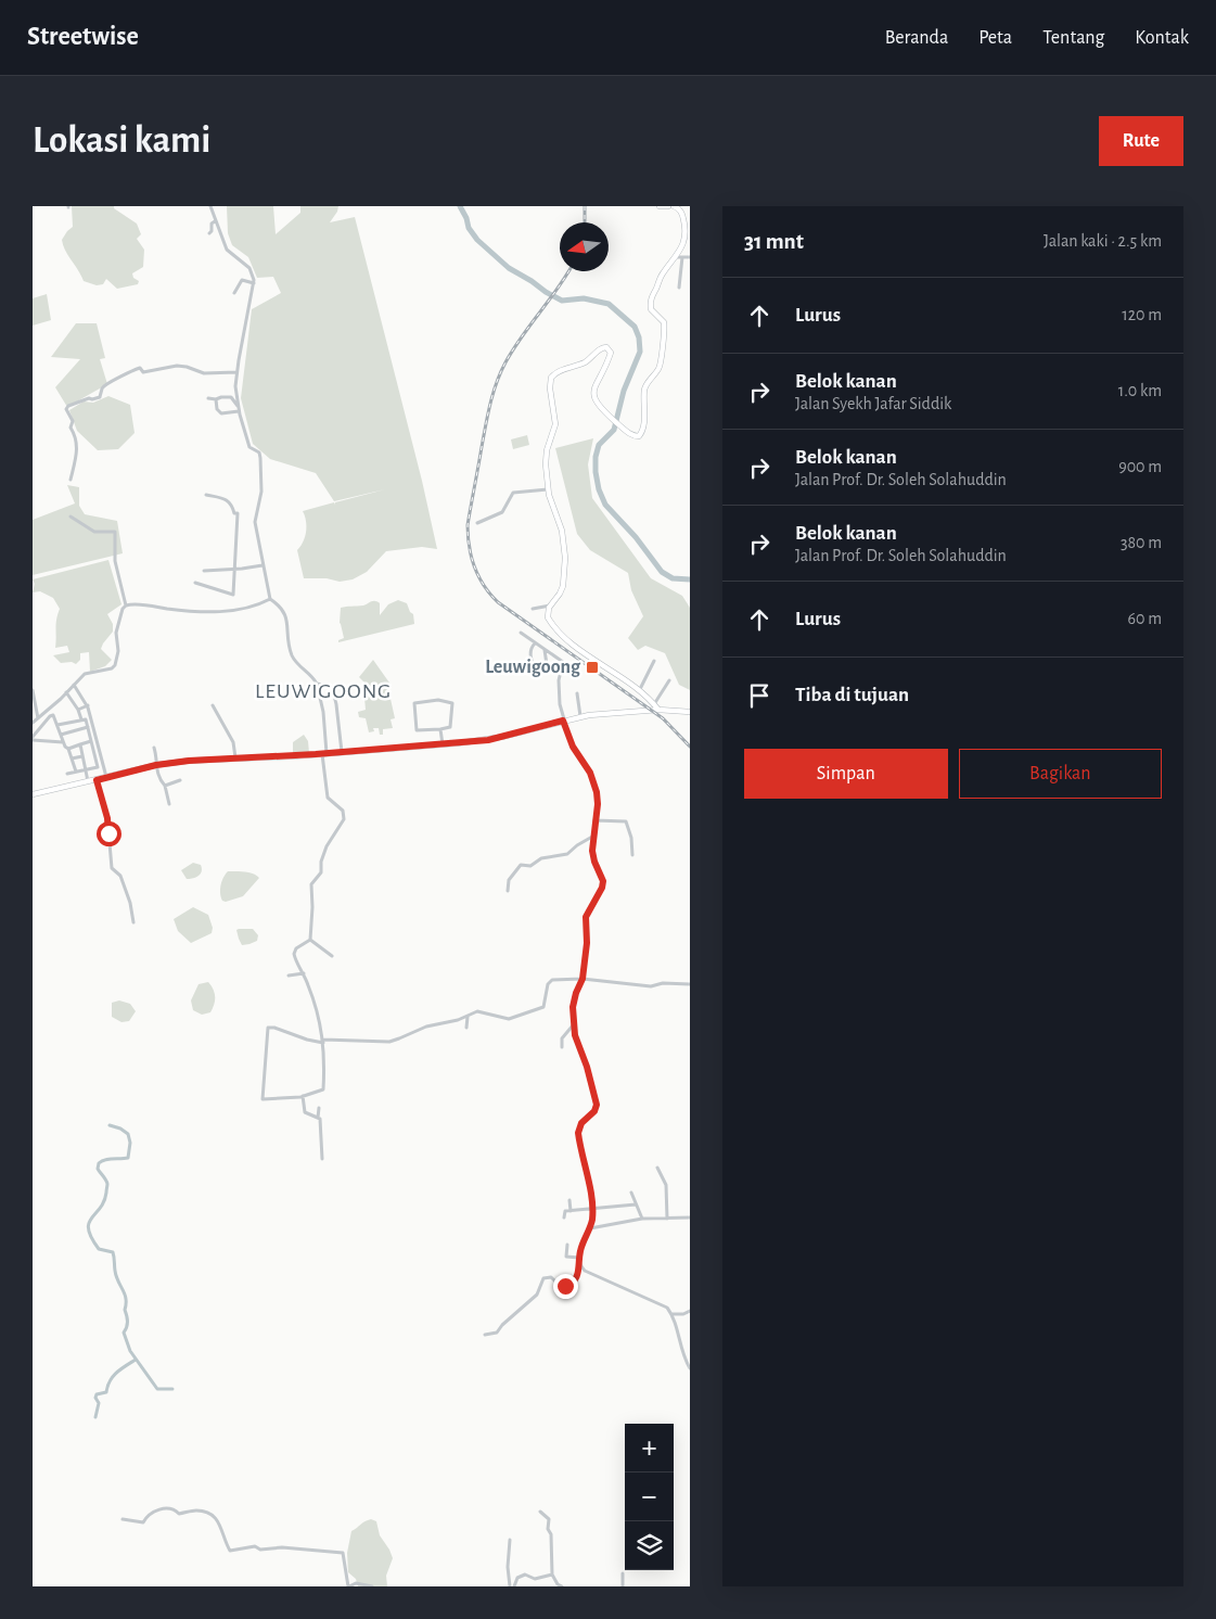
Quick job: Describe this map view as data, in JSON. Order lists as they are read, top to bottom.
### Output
{
  "districts": ["LEUWIGOONG"],
  "places": {
    "transit": ["Leuwigoong"]
  },
  "north": "left",
  "page": {
    "header": "Streetwise",
    "nav": [
      "Beranda",
      "Peta",
      "Tentang",
      "Kontak"
    ],
    "buttons": [
      "Rute",
      ["Simpan", "Bagikan"]
    ],
    "title": "Lokasi kami",
    "heading": ["31 mnt", "Jalan kaki · 2.5 km"],
    "list": [
      ["Lurus", "120 m"],
      ["Belok kanan", "Jalan Syekh Jafar Siddik", "1.0 km"],
      ["Belok kanan", "Jalan Prof. Dr. Soleh Solahuddin", "900 m"],
      ["Belok kanan", "Jalan Prof. Dr. Soleh Solahuddin", "380 m"],
      ["Lurus", "60 m"],
      "Tiba di tujuan"
    ],
    "map_buttons": ["+", "−"]
  }
}
